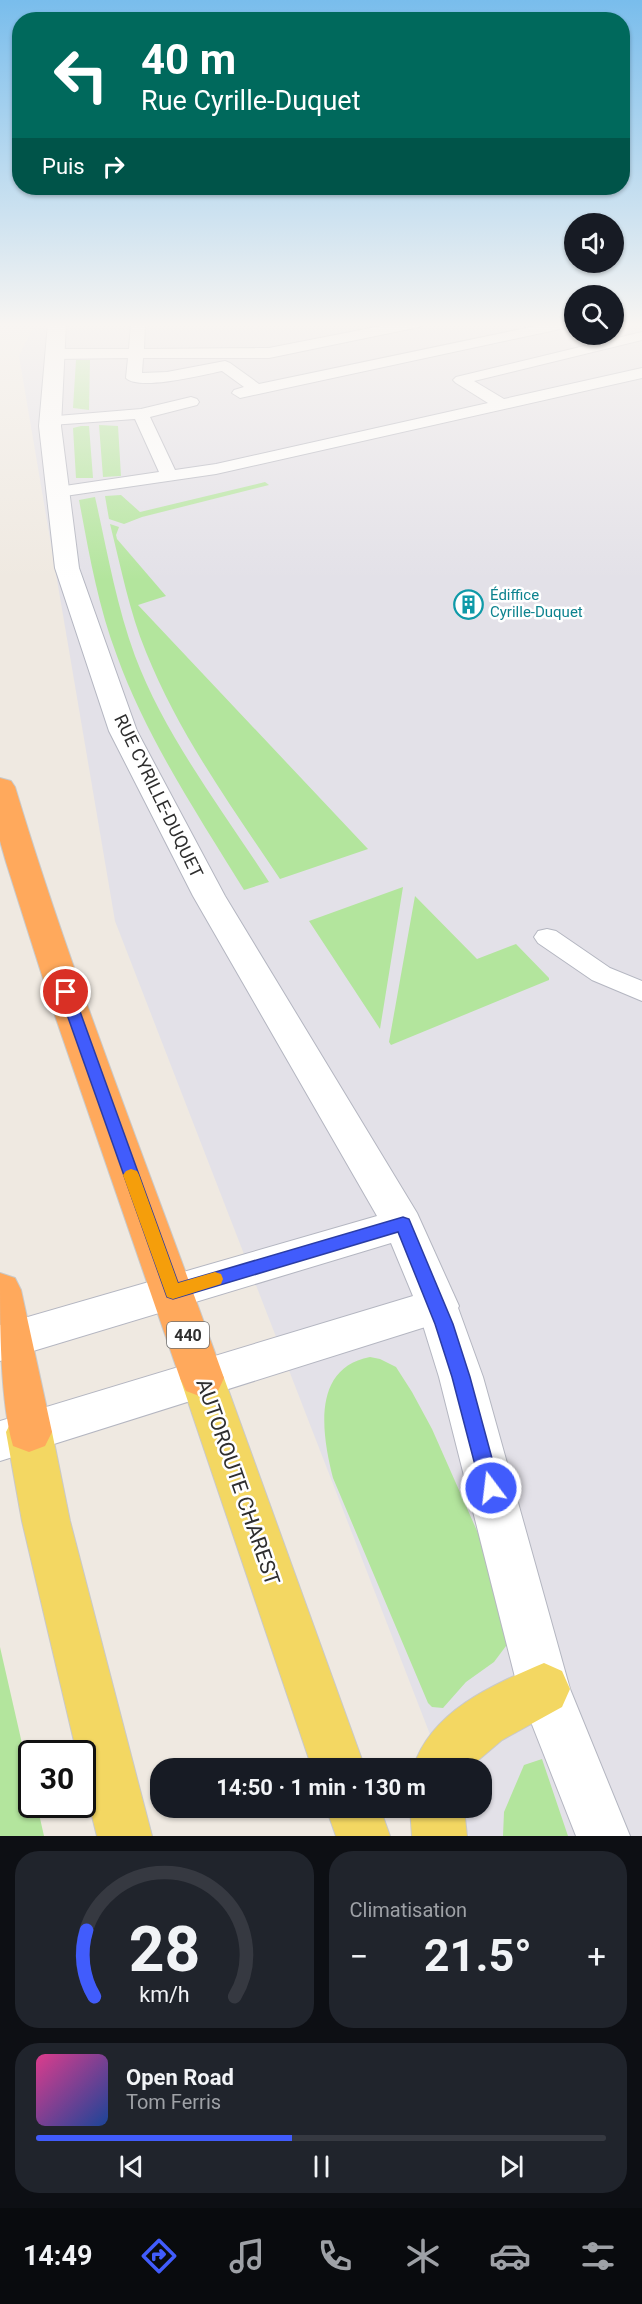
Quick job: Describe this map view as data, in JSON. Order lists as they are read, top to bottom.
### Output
{
  "streets": {
    "highway": ["440", "AUTOROUTE CHAREST"],
    "street": ["RUE CYRILLE-DUQUET"]
  },
  "places": {
    "building": ["Édiffice Cyrille-Duquet"]
  },
  "page": {
    "turn": ["40 m", "Rue Cyrille-Duquet"],
    "then": "Puis",
    "limit": "30",
    "trip": "14:50 · 1 min · 130 m",
    "tile": "Climatisation",
    "heat": ["−", "21.5°", "+"],
    "song": ["Open Road", "Tom Ferris"],
    "tabs": "14:49",
    "gauge": ["28", "km/h"]
  }
}
